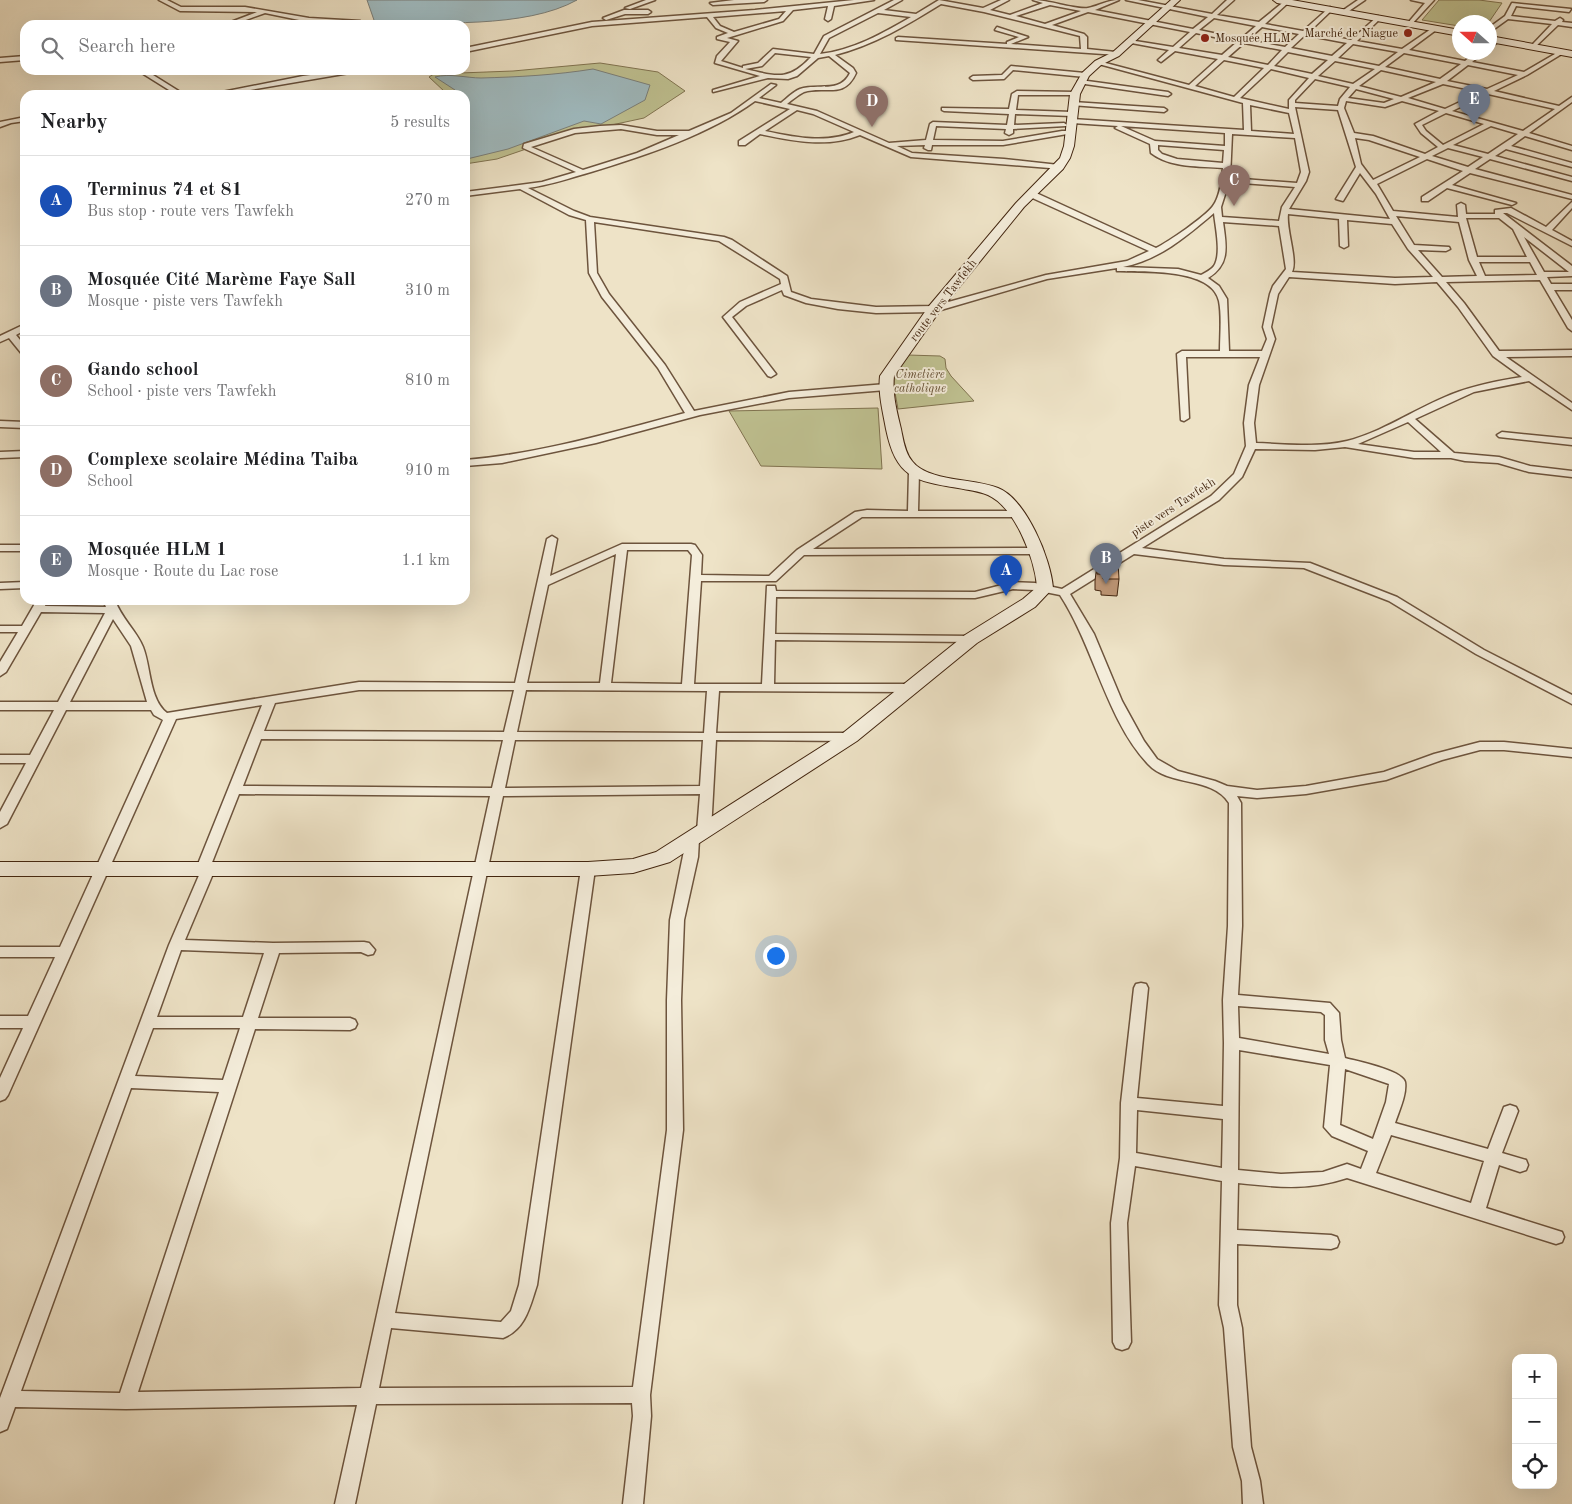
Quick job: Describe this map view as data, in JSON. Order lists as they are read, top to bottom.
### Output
{
  "streets": {
    "street": ["route vers Tawfekh", "piste vers Tawfekh"]
  },
  "parks": ["Cimetière catholique"],
  "places": ["Marché de Niague", "Mosquée HLM"],
  "north": "left",
  "page": {
    "search": "Search here",
    "pins": [
      "E",
      "D",
      "C",
      "B",
      "A"
    ],
    "heading": ["Nearby", "5 results"],
    "list": [
      {
        "mark": "A",
        "name": "Terminus 74 et 81",
        "note": "Bus stop · route vers Tawfekh",
        "value": "270 m"
      },
      {
        "mark": "B",
        "name": "Mosquée Cité Marème Faye Sall",
        "note": "Mosque · piste vers Tawfekh",
        "value": "310 m"
      },
      {
        "mark": "C",
        "name": "Gando school",
        "note": "School · piste vers Tawfekh",
        "value": "810 m"
      },
      {
        "mark": "D",
        "name": "Complexe scolaire Médina Taiba",
        "note": "School",
        "value": "910 m"
      },
      {
        "mark": "E",
        "name": "Mosquée HLM 1",
        "note": "Mosque · Route du Lac rose",
        "value": "1.1 km"
      }
    ],
    "map_buttons": ["+", "−"]
  }
}
